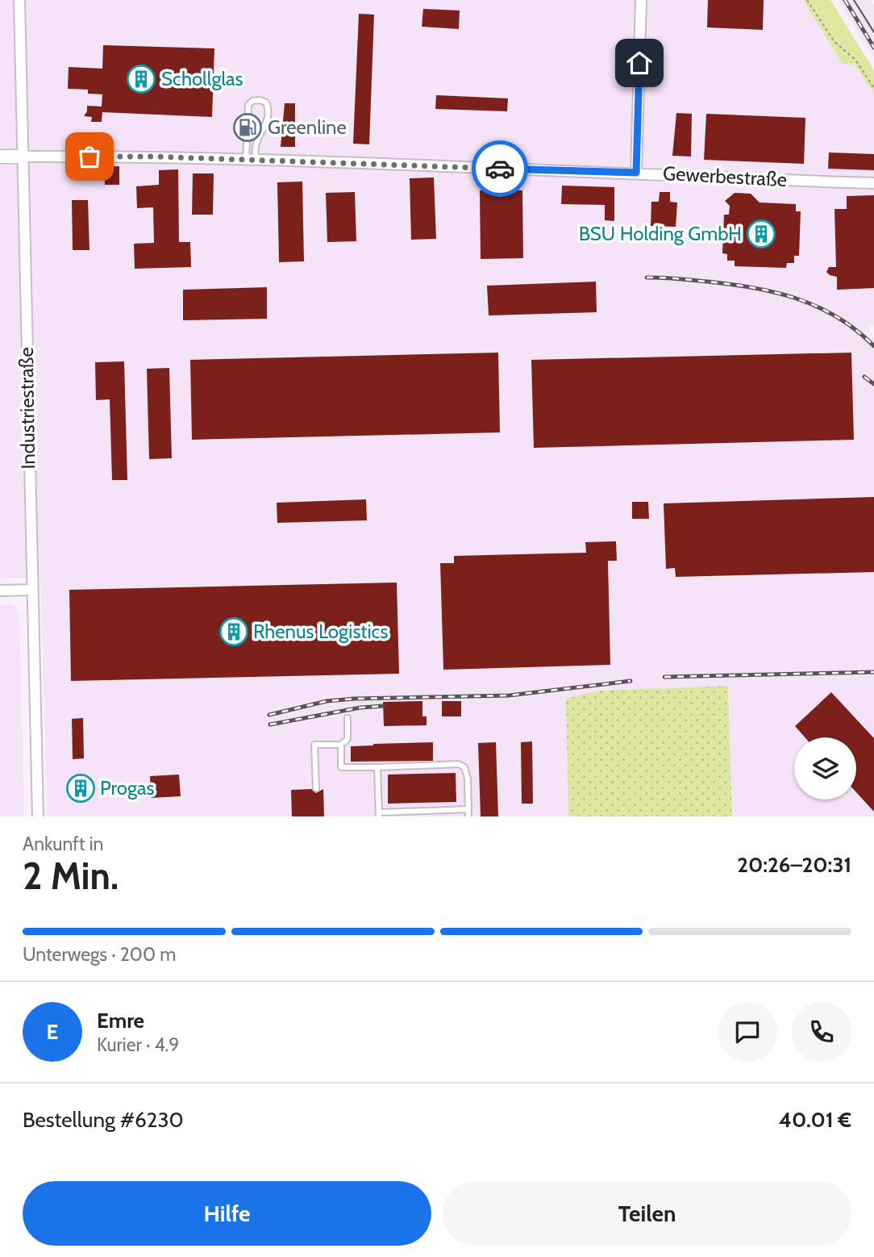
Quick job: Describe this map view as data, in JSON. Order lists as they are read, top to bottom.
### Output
{
  "streets": {
    "street": ["Gewerbestraße", "Industriestraße"]
  },
  "crossings": [
    ["Gewerbestraße", "Industriestraße"]
  ],
  "places": {
    "building": [
      "Schollglas",
      "BSU Holding GmbH",
      "Rhenus Logistics",
      "Progas"
    ],
    "fuel station": ["Greenline"]
  },
  "page": {
    "heading": ["2 Min.", "Ankunft in", "20:26–20:31"],
    "panel": [
      "Emre",
      "Kurier · 4.9",
      "Bestellung #6230",
      "40.01 €"
    ],
    "bar": "Unterwegs · 200 m",
    "round": "E",
    "buttons": ["Hilfe", "Teilen"]
  }
}
